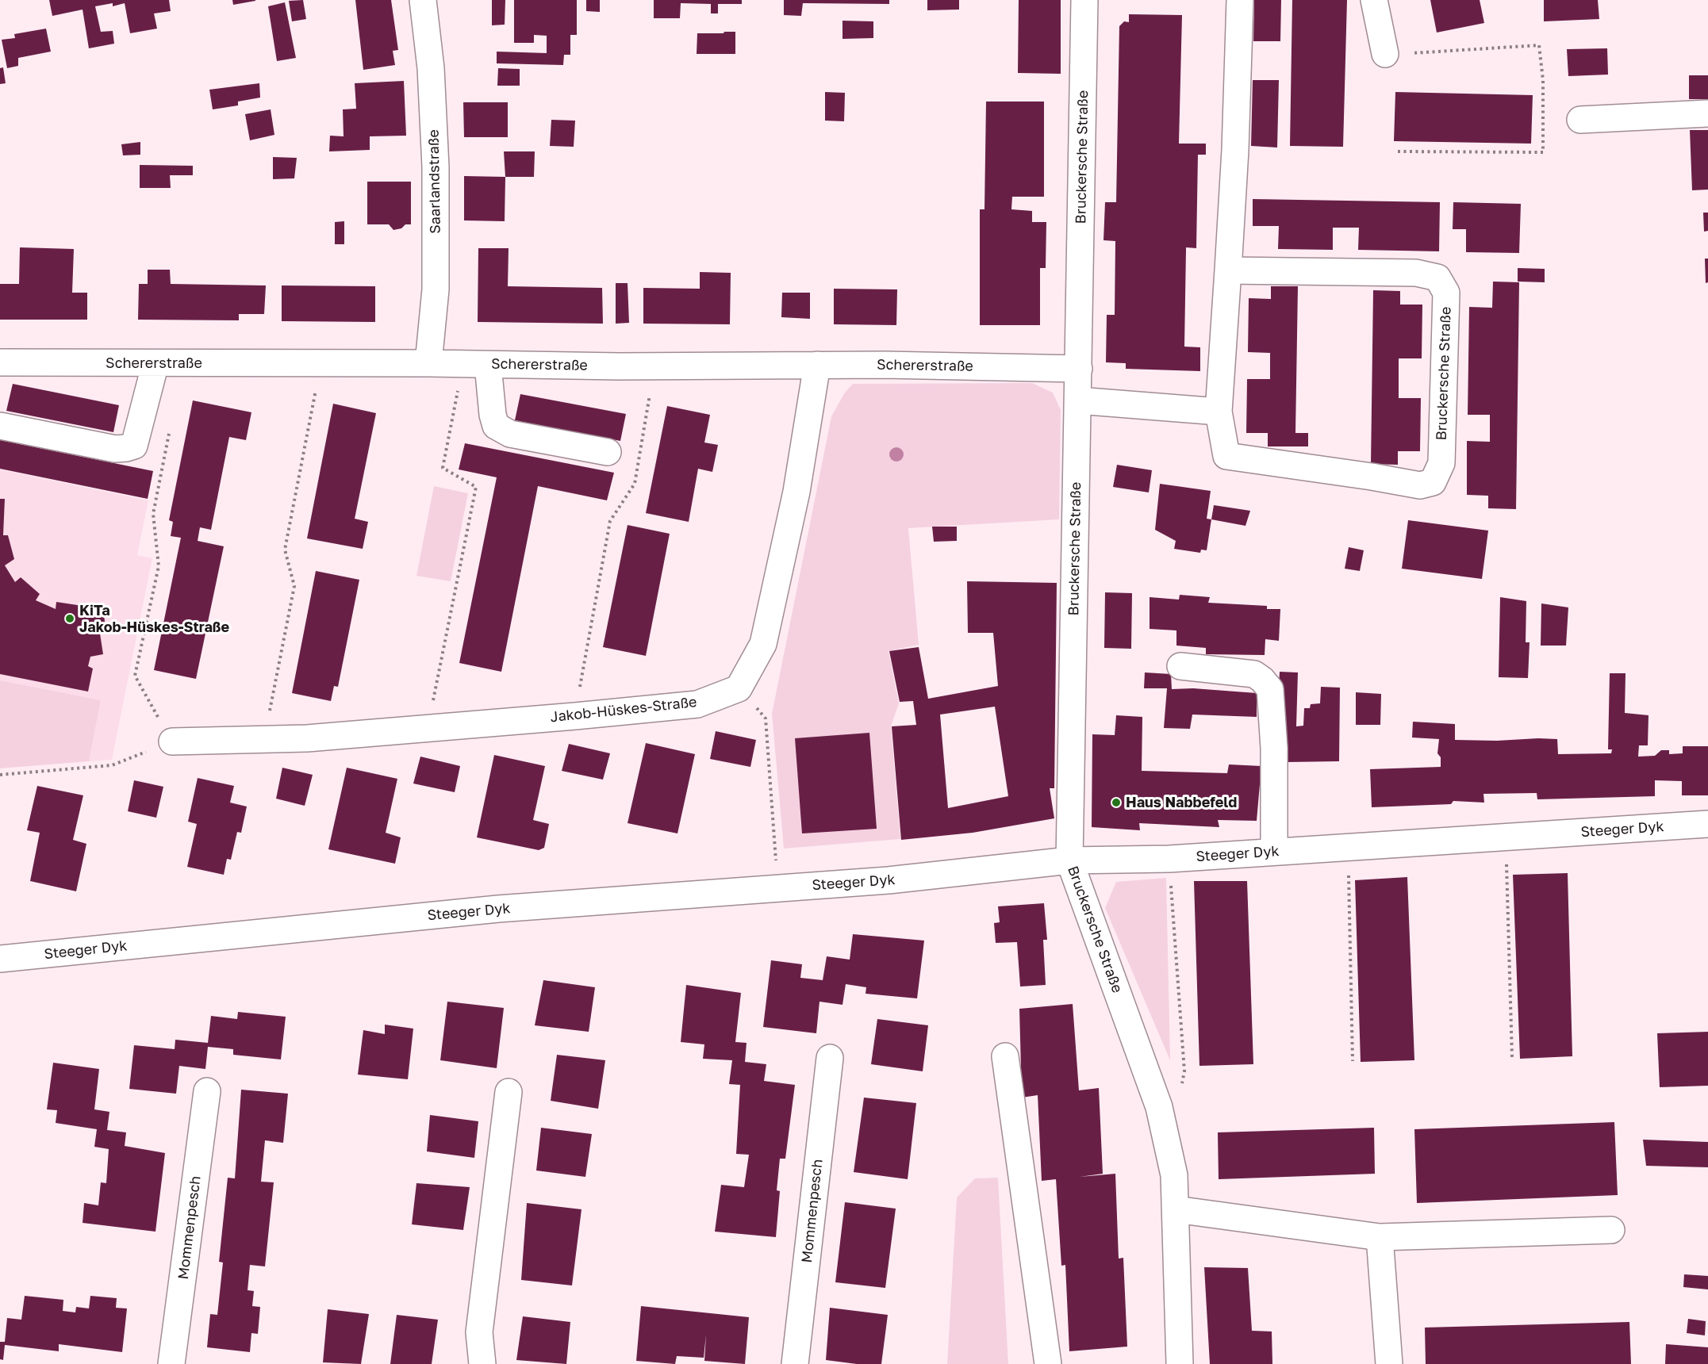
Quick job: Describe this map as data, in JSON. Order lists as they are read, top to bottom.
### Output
{
  "streets": {
    "street": [
      "Bruckersche Straße",
      "Saarlandstraße",
      "Schererstraße",
      "Jakob-Hüskes-Straße",
      "Steeger Dyk",
      "Mommenpesch"
    ]
  },
  "crossings": [
    ["Bruckersche Straße", "Schererstraße"],
    ["Bruckersche Straße", "Steeger Dyk"],
    ["Saarlandstraße", "Schererstraße"]
  ],
  "places": ["KiTa Jakob-Hüskes-Straße", "Haus Nabbefeld"]
}
